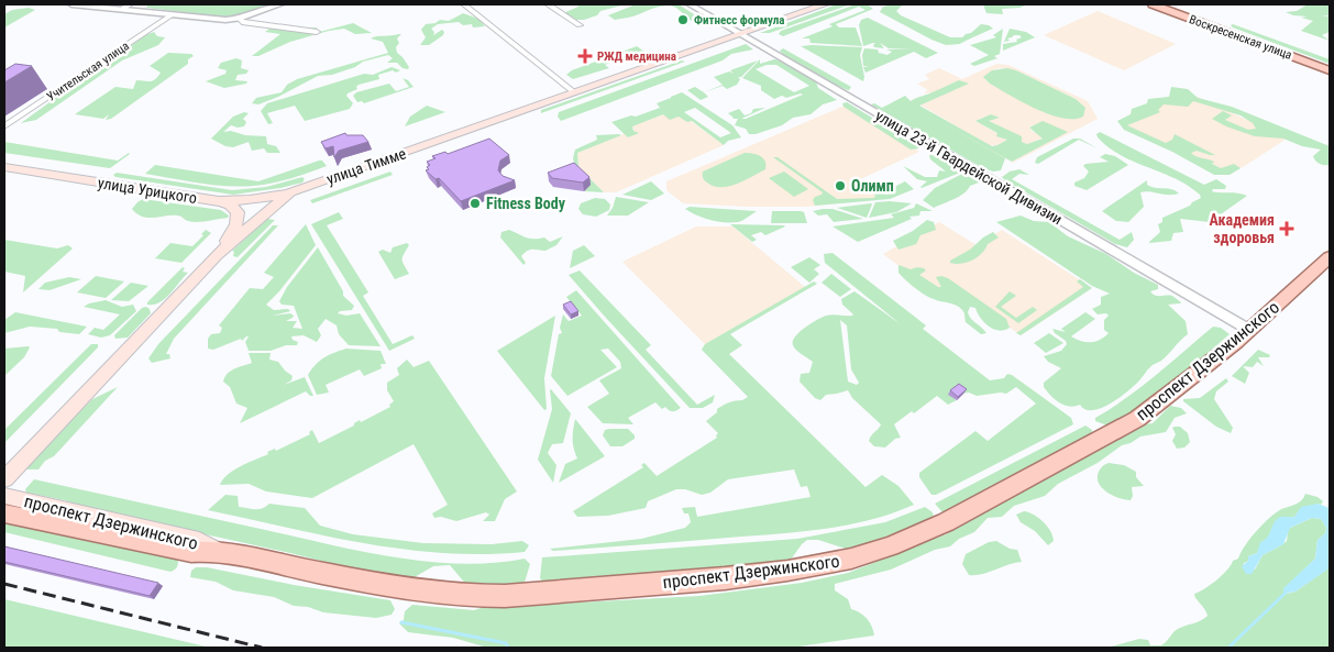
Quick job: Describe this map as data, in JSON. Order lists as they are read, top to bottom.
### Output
{
  "streets": {
    "main road": [
      "Воскресенская улица",
      "улица Тимме",
      "улица Урицкого",
      "проспект Дзержинского"
    ],
    "street": ["Учительская улица", "улица 23-й Гвардейской Дивизии"]
  },
  "crossings": [
    ["улица Тимме", "улица 23-й Гвардейской Дивизии"],
    ["улица Тимме", "улица Урицкого"],
    ["улица 23-й Гвардейской Дивизии", "проспект Дзержинского"]
  ],
  "places": {
    "other": ["Фитнесс формула", "Олимп", "Fitness Body"],
    "health": ["РЖД медицина", "Академия здоровья"]
  }
}
